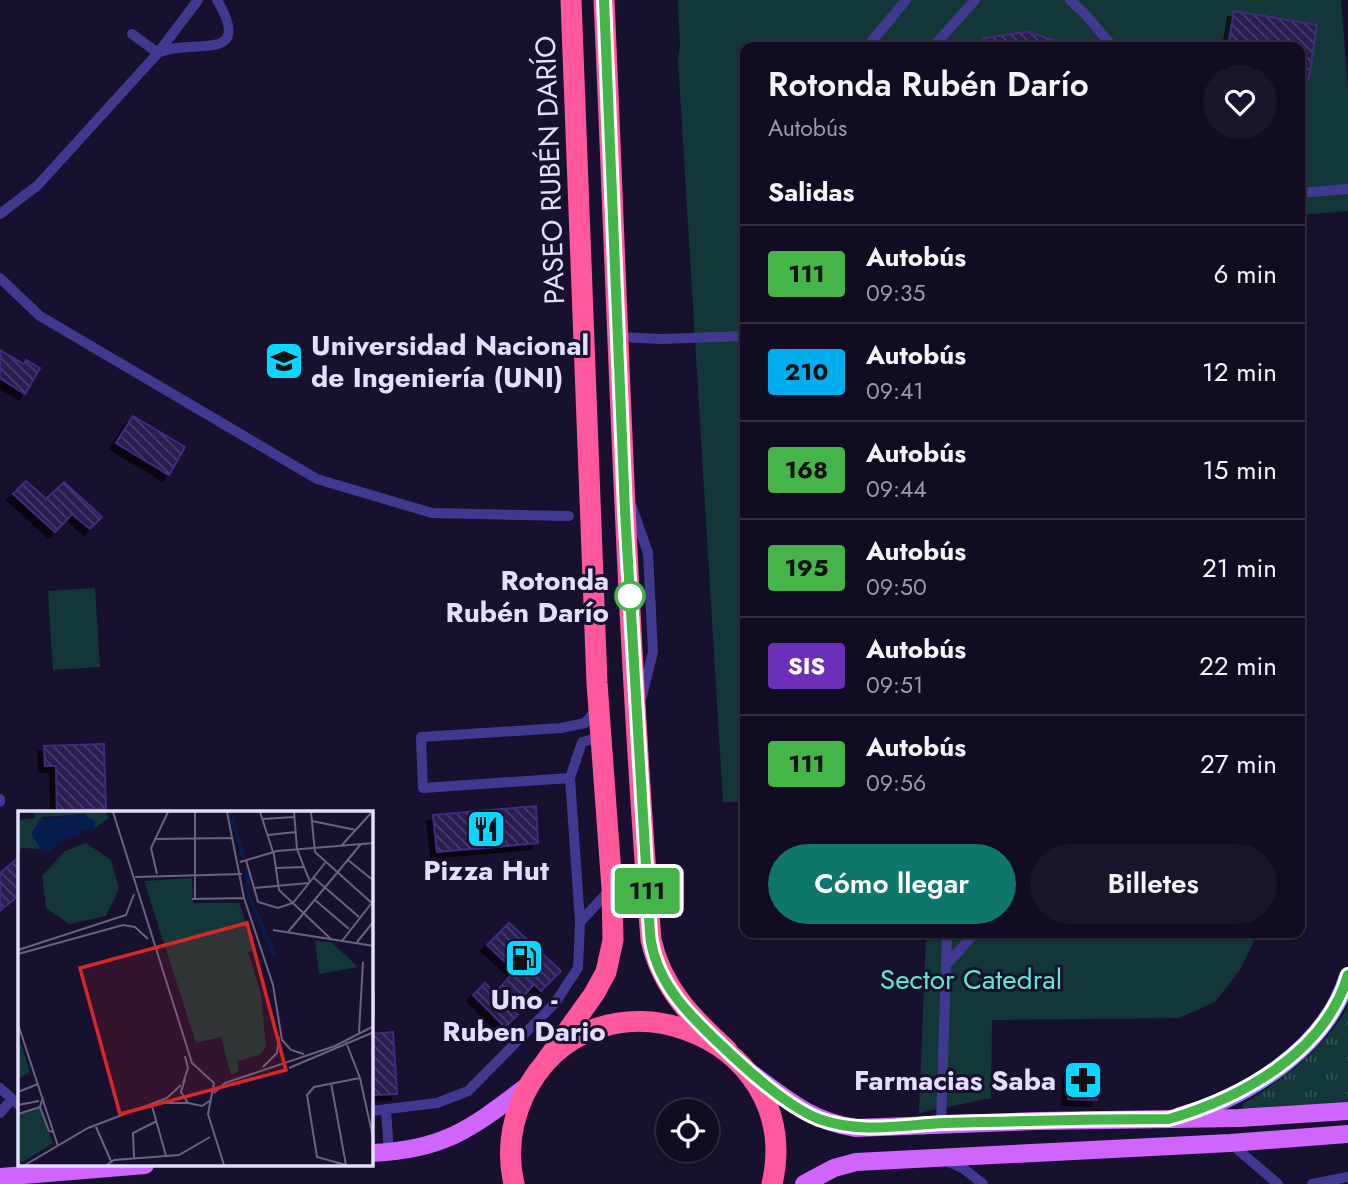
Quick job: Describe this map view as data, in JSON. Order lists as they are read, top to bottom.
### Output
{
  "streets": {
    "highway": ["PASEO RUBÉN DARÍO"]
  },
  "parks": ["Sector Catedral"],
  "places": {
    "school or university": ["Universidad Nacional de Ingeniería (UNI)"],
    "other": ["Rotonda Rubén Darío"],
    "restaurant": ["Pizza Hut"],
    "fuel station": ["Uno - Ruben Dario"],
    "pharmacy": ["Farmacias Saba"]
  },
  "lines": ["bus line 111"],
  "page": {
    "on_map": "111",
    "heading": [
      ["Rotonda Rubén Darío", "Autobús"],
      "Salidas"
    ],
    "list": [
      {
        "mark": "111",
        "name": "Autobús",
        "note": "09:35",
        "value": "6 min"
      },
      {
        "mark": "210",
        "name": "Autobús",
        "note": "09:41",
        "value": "12 min"
      },
      {
        "mark": "168",
        "name": "Autobús",
        "note": "09:44",
        "value": "15 min"
      },
      {
        "mark": "195",
        "name": "Autobús",
        "note": "09:50",
        "value": "21 min"
      },
      {
        "mark": "SIS",
        "name": "Autobús",
        "note": "09:51",
        "value": "22 min"
      },
      {
        "mark": "111",
        "name": "Autobús",
        "note": "09:56",
        "value": "27 min"
      }
    ],
    "buttons": ["Cómo llegar", "Billetes"]
  }
}
